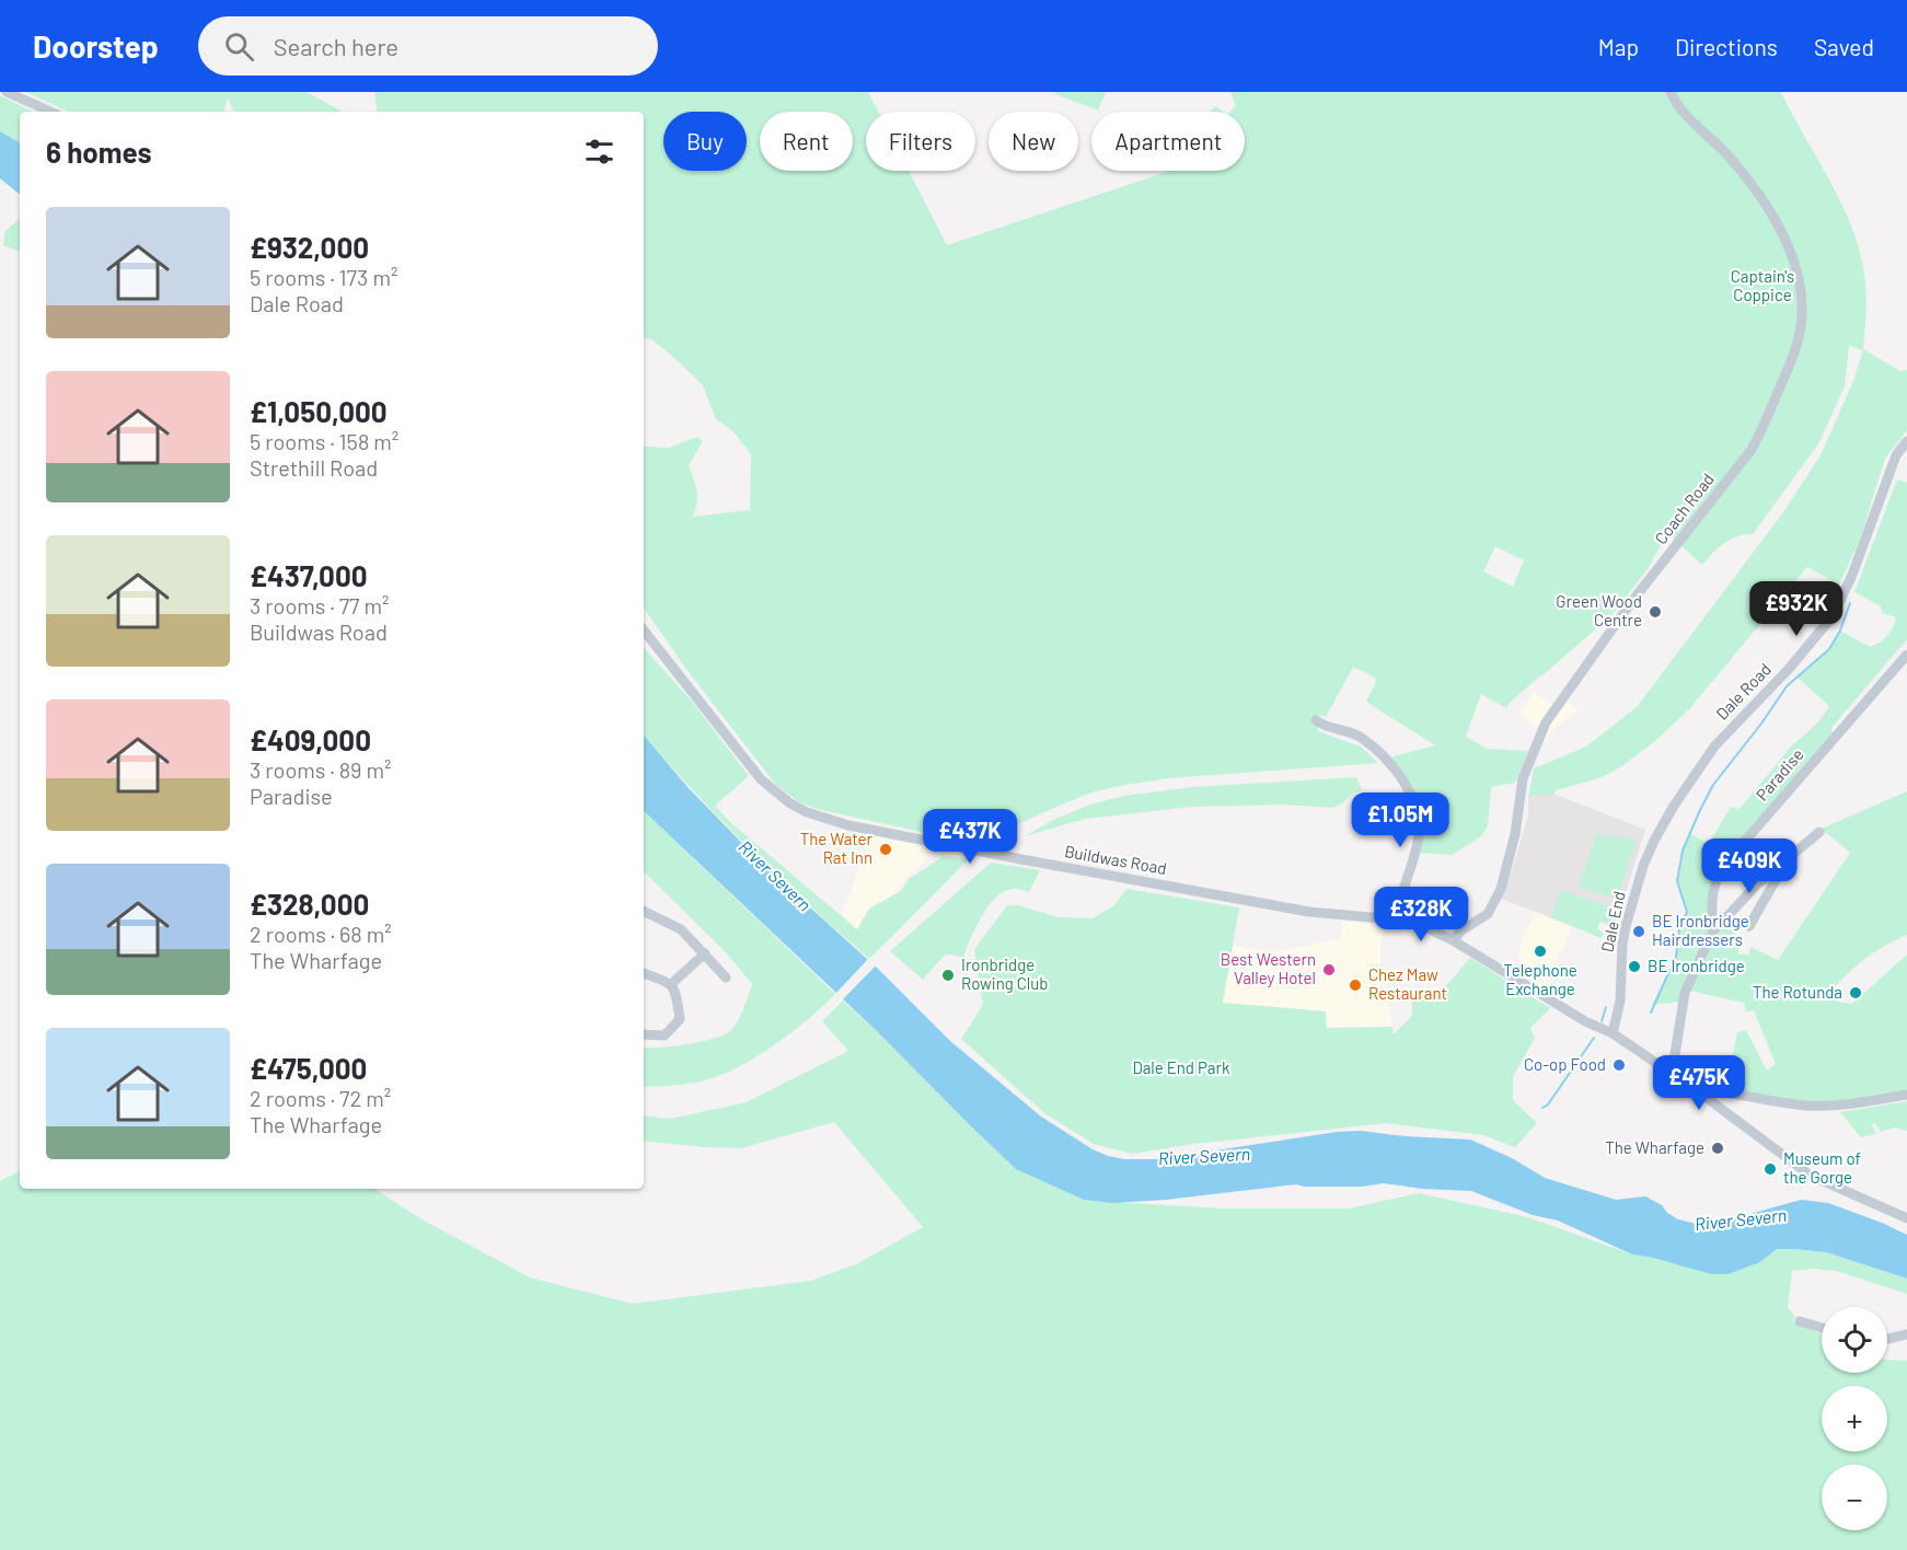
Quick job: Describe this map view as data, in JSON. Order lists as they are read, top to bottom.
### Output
{
  "streets": {
    "street": [
      "Coach Road",
      "Dale Road",
      "Paradise",
      "Buildwas Road",
      "Dale End"
    ]
  },
  "crossings": [
    ["Dale Road", "Dale End"]
  ],
  "water": ["River Severn"],
  "parks": ["Captain's Coppice", "Dale End Park"],
  "places": [
    "Green Wood Centre",
    "The Water Rat Inn",
    "BE Ironbridge Hairdressers",
    "Telephone Exchange",
    "BE Ironbridge",
    "Best Western Valley Hotel",
    "Ironbridge Rowing Club",
    "Chez Maw Restaurant",
    "The Rotunda",
    "Co-op Food",
    "The Wharfage",
    "Museum of the Gorge"
  ],
  "page": {
    "header": "Doorstep",
    "search": "Search here",
    "nav": ["Map", "Directions", "Saved"],
    "chip": [
      "Buy",
      "Rent",
      "Filters",
      "New",
      "Apartment"
    ],
    "heading": "6 homes",
    "list": [
      {
        "name": "£932,000",
        "note": "5 rooms · 173 m² · Dale Road"
      },
      {
        "name": "£1,050,000",
        "note": "5 rooms · 158 m² · Strethill Road"
      },
      {
        "name": "£437,000",
        "note": "3 rooms · 77 m² · Buildwas Road"
      },
      {
        "name": "£409,000",
        "note": "3 rooms · 89 m² · Paradise"
      },
      {
        "name": "£328,000",
        "note": "2 rooms · 68 m² · The Wharfage"
      },
      {
        "name": "£475,000",
        "note": "2 rooms · 72 m² · The Wharfage"
      }
    ],
    "price": [
      "£932K",
      "£1.05M",
      "£437K",
      "£409K",
      "£328K",
      "£475K"
    ],
    "map_buttons": ["+", "−"]
  }
}
